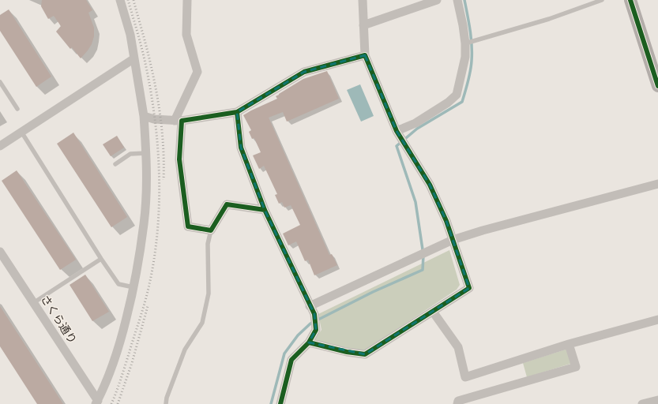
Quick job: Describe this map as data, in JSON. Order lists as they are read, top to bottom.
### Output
{
  "streets": {
    "street": ["さくら通り"]
  }
}
